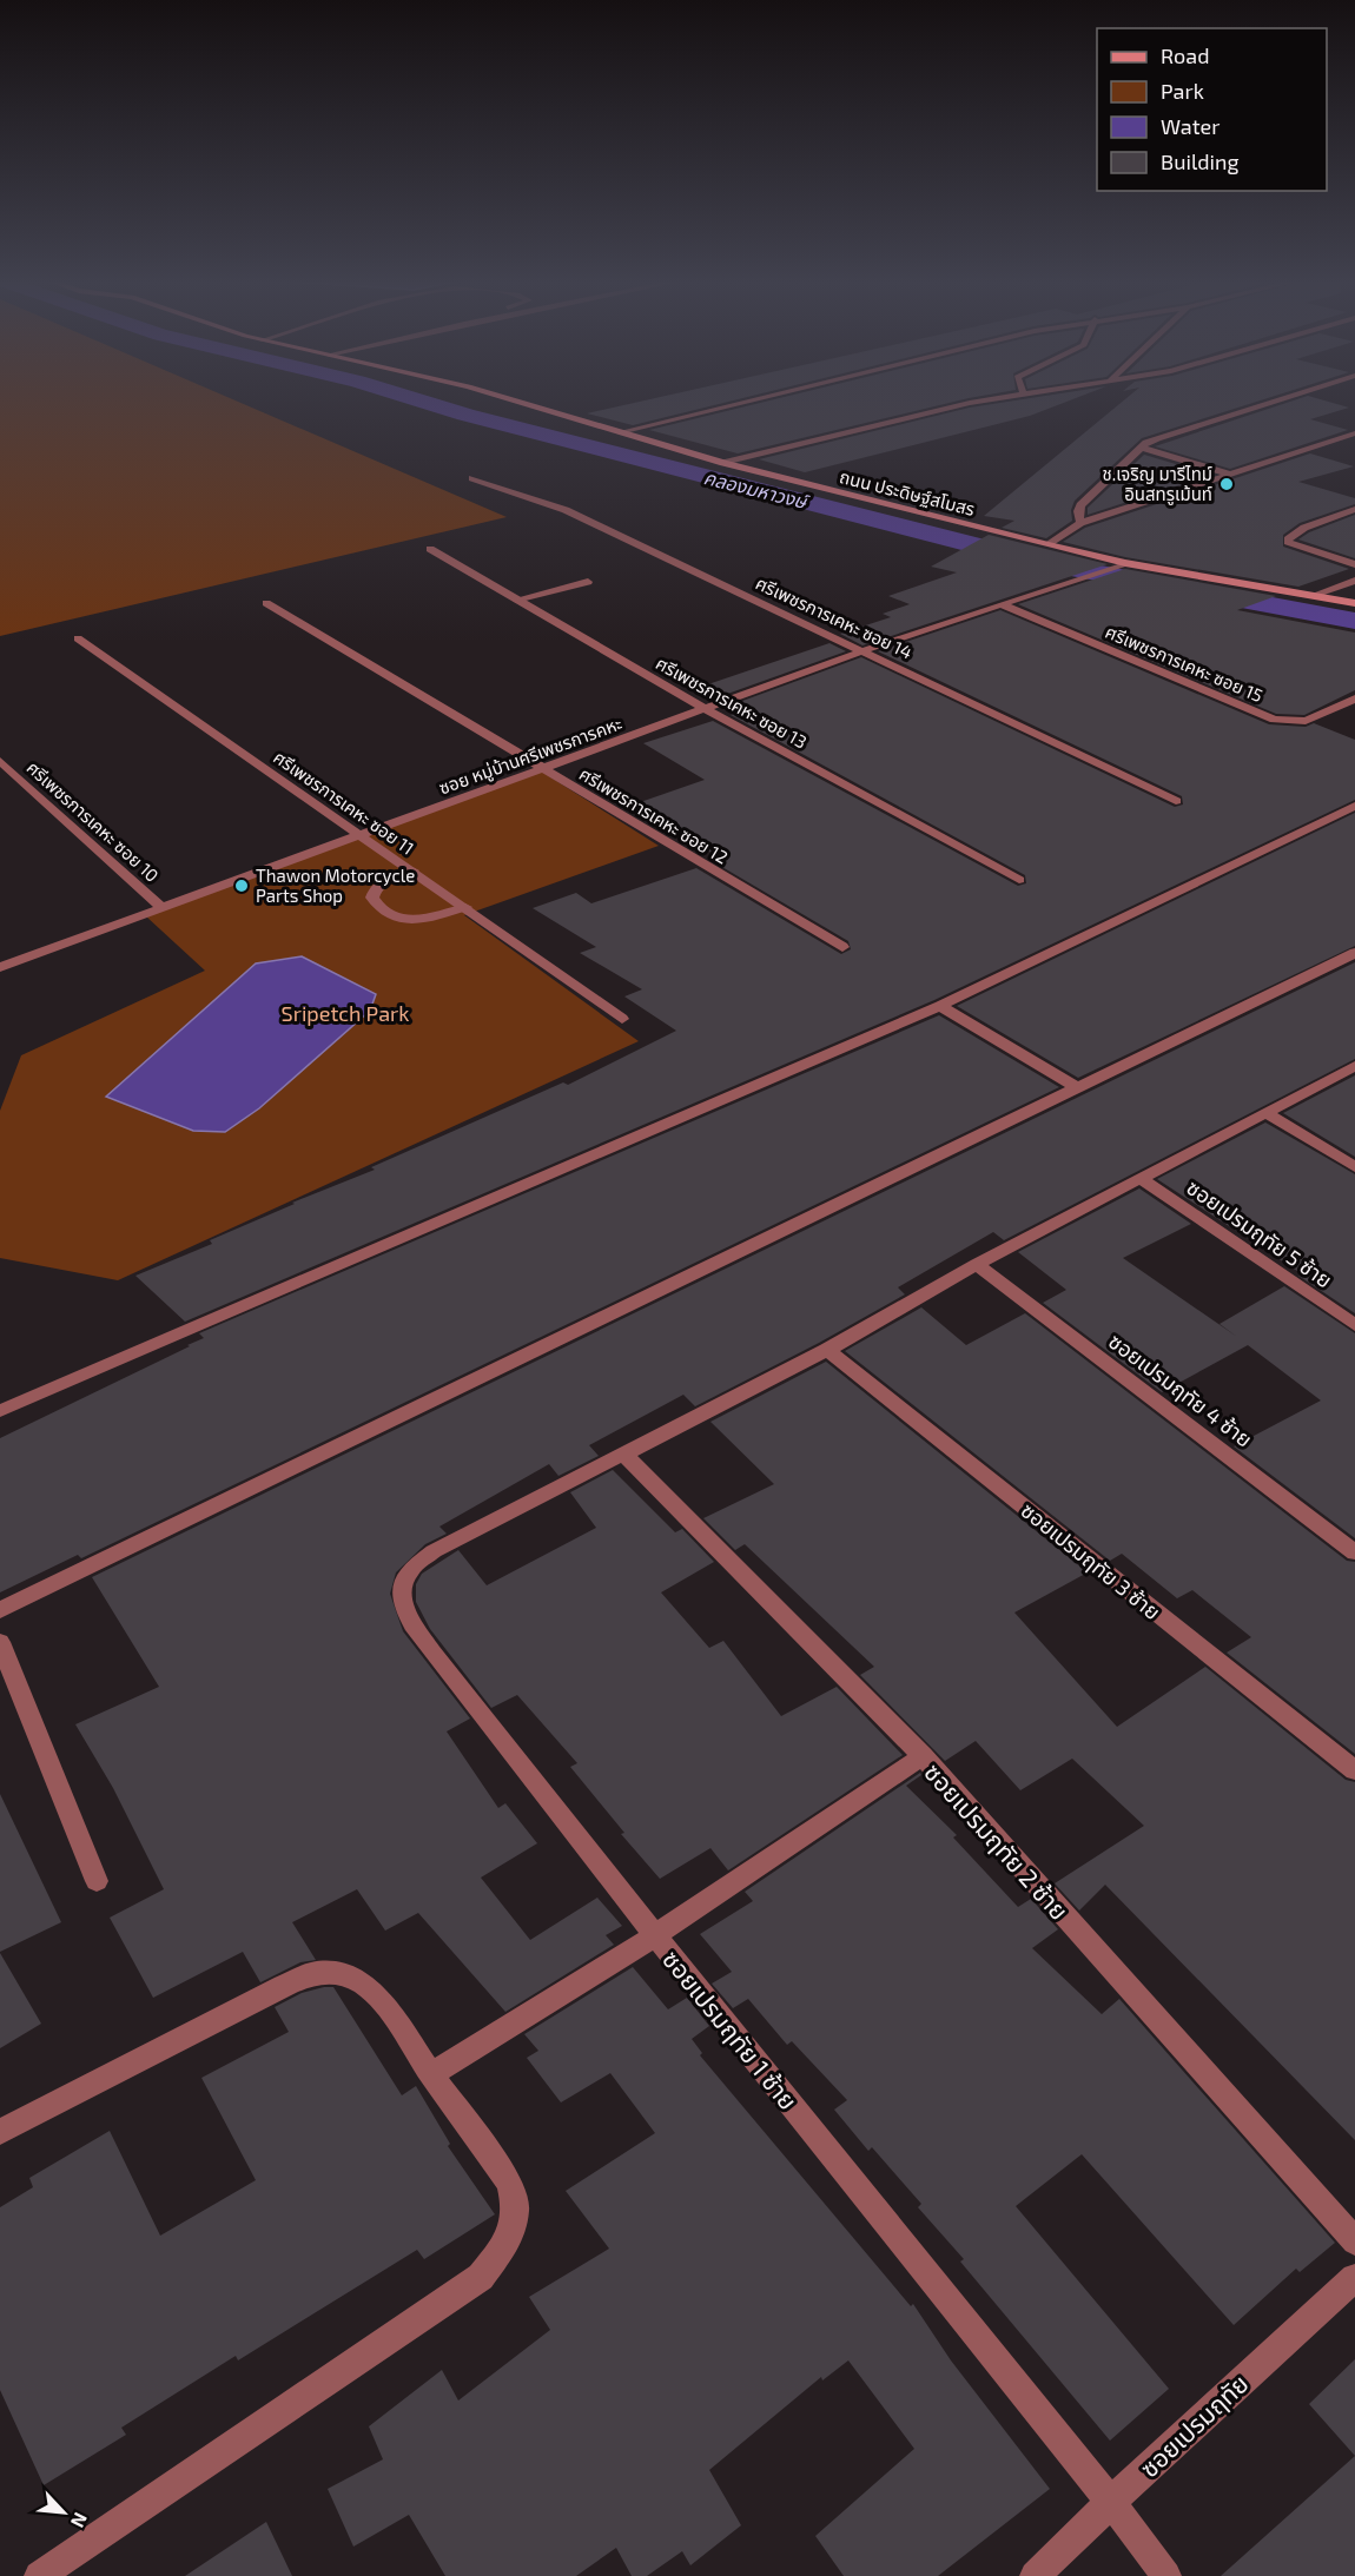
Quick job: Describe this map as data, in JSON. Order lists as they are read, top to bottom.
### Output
{
  "streets": {
    "street": [
      "ถนน ประดิษฐ์สโมสร",
      "ศรีเพชรการเคหะ ซอย 14",
      "ศรีเพชรการเคหะ ซอย 15",
      "ศรีเพชรการเคหะ ซอย 13",
      "ซอย หมู่บ้านศรีเพชรการคหะ",
      "ศรีเพชรการเคหะ ซอย 11",
      "ศรีเพชรการเคหะ ซอย 12",
      "ศรีเพชรการเคหะ ซอย 10",
      "ซอยเปรมฤทัย 5 ซ้าย",
      "ซอยเปรมฤทัย 4 ซ้าย",
      "ซอยเปรมฤทัย 3 ซ้าย",
      "ซอยเปรมฤทัย 2 ซ้าย",
      "ซอยเปรมฤทัย 1 ซ้าย",
      "ซอยเปรมฤทัย"
    ]
  },
  "crossings": [
    ["ถนน ประดิษฐ์สโมสร", "ซอย หมู่บ้านศรีเพชรการคหะ"],
    ["ศรีเพชรการเคหะ ซอย 14", "ซอย หมู่บ้านศรีเพชรการคหะ"],
    ["ศรีเพชรการเคหะ ซอย 15", "ซอย หมู่บ้านศรีเพชรการคหะ"],
    ["ศรีเพชรการเคหะ ซอย 13", "ซอย หมู่บ้านศรีเพชรการคหะ"],
    ["ซอย หมู่บ้านศรีเพชรการคหะ", "ศรีเพชรการเคหะ ซอย 11"],
    ["ซอย หมู่บ้านศรีเพชรการคหะ", "ศรีเพชรการเคหะ ซอย 12"],
    ["ซอย หมู่บ้านศรีเพชรการคหะ", "ศรีเพชรการเคหะ ซอย 10"],
    ["ซอยเปรมฤทัย 5 ซ้าย", "ซอยเปรมฤทัย 1 ซ้าย"],
    ["ซอยเปรมฤทัย 4 ซ้าย", "ซอยเปรมฤทัย 1 ซ้าย"],
    ["ซอยเปรมฤทัย 3 ซ้าย", "ซอยเปรมฤทัย 1 ซ้าย"],
    ["ซอยเปรมฤทัย 2 ซ้าย", "ซอยเปรมฤทัย 1 ซ้าย"],
    ["ซอยเปรมฤทัย 1 ซ้าย", "ซอยเปรมฤทัย"]
  ],
  "water": ["คลองมหาวงษ์"],
  "parks": ["Sripetch Park"],
  "places": ["ช.เจริญ มารีไทม์ อินสทรูเม้นท์", "Thawon Motorcycle Parts Shop"],
  "legend": [
    "Road",
    "Park",
    "Water",
    "Building"
  ],
  "north": "bottom right"
}
